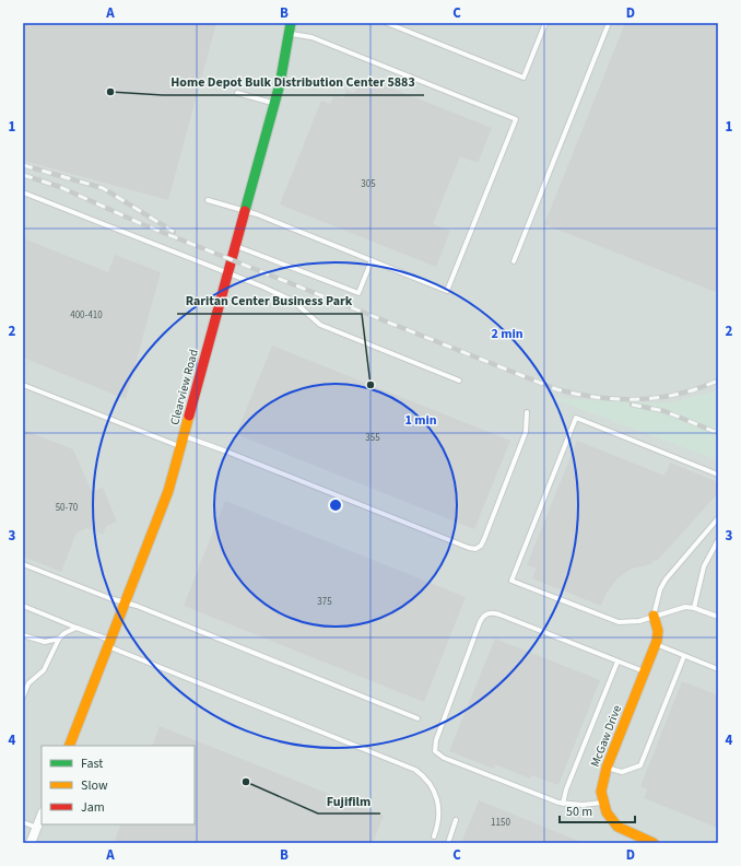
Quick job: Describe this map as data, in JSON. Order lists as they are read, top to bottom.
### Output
{
  "streets": {
    "street": ["Clearview Road", "McGaw Drive"]
  },
  "places": ["Home Depot Bulk Distribution Center 5883", "Raritan Center Business Park", "Fujifilm"],
  "house_numbers": [
    "305",
    "400-410",
    "355",
    "50-70",
    "375",
    "1150"
  ],
  "legend": ["Fast", "Slow", "Jam"],
  "scale_bar": "50 m",
  "grid": {
    "columns": [
      "A",
      "B",
      "C",
      "D"
    ],
    "rows": [
      "1",
      "2",
      "3",
      "4"
    ]
  },
  "rings": ["2 min", "1 min"]
}
